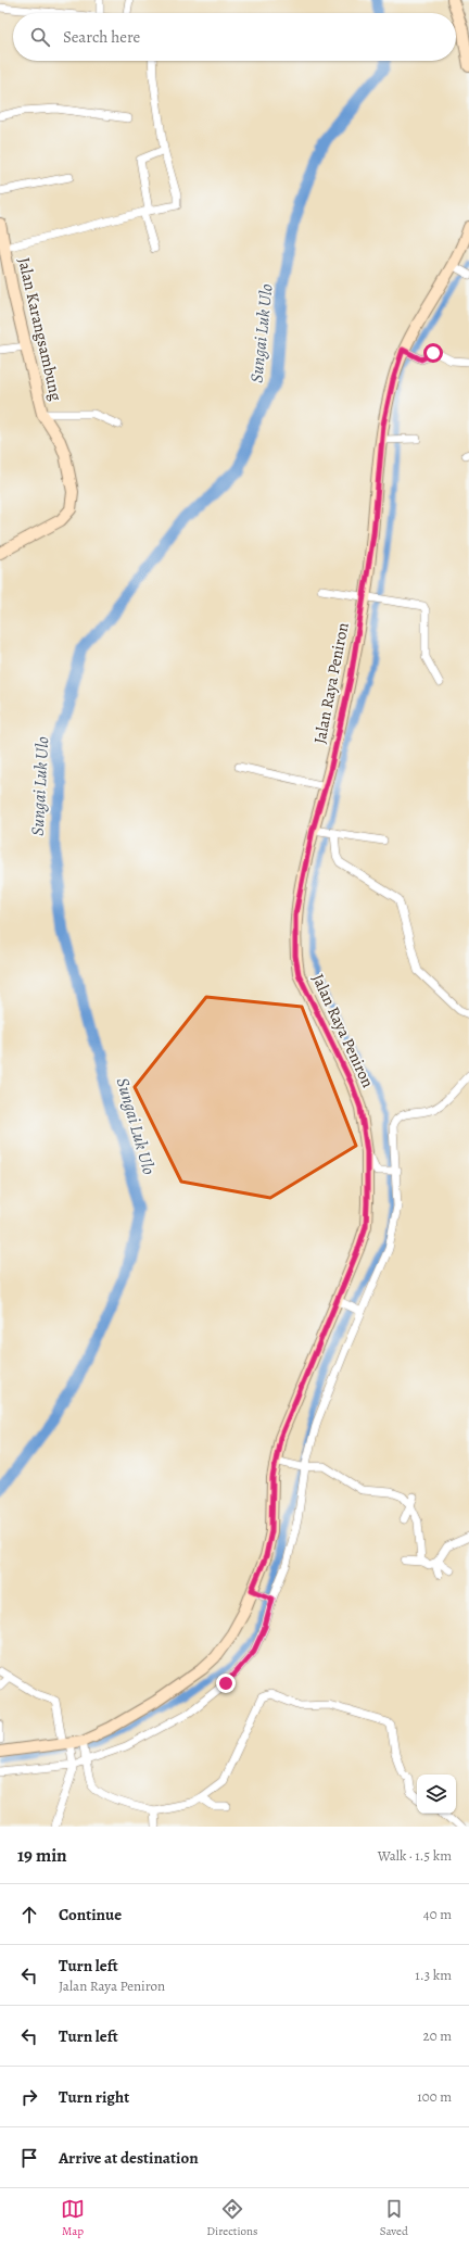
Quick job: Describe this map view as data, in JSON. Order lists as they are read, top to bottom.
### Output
{
  "streets": {
    "main road": ["Jalan Karangsambung", "Jalan Raya Peniron"]
  },
  "water": ["Sungai Luk Ulo"],
  "page": {
    "search": "Search here",
    "heading": ["19 min", "Walk · 1.5 km"],
    "list": [
      ["Continue", "40 m"],
      ["Turn left", "Jalan Raya Peniron", "1.3 km"],
      ["Turn left", "20 m"],
      ["Turn right", "100 m"],
      "Arrive at destination"
    ],
    "nav": ["Map", "Directions", "Saved"]
  }
}
